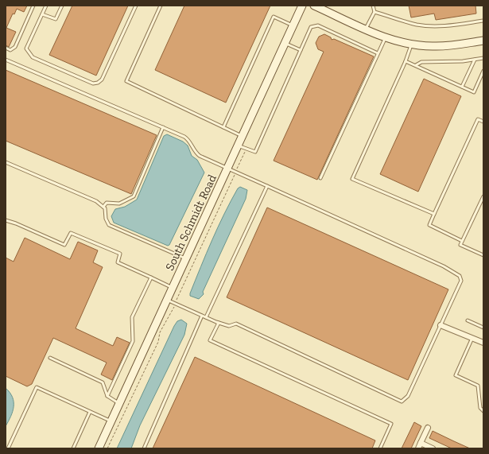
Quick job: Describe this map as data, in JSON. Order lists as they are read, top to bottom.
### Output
{
  "streets": {
    "street": ["South Schmidt Road"]
  }
}
